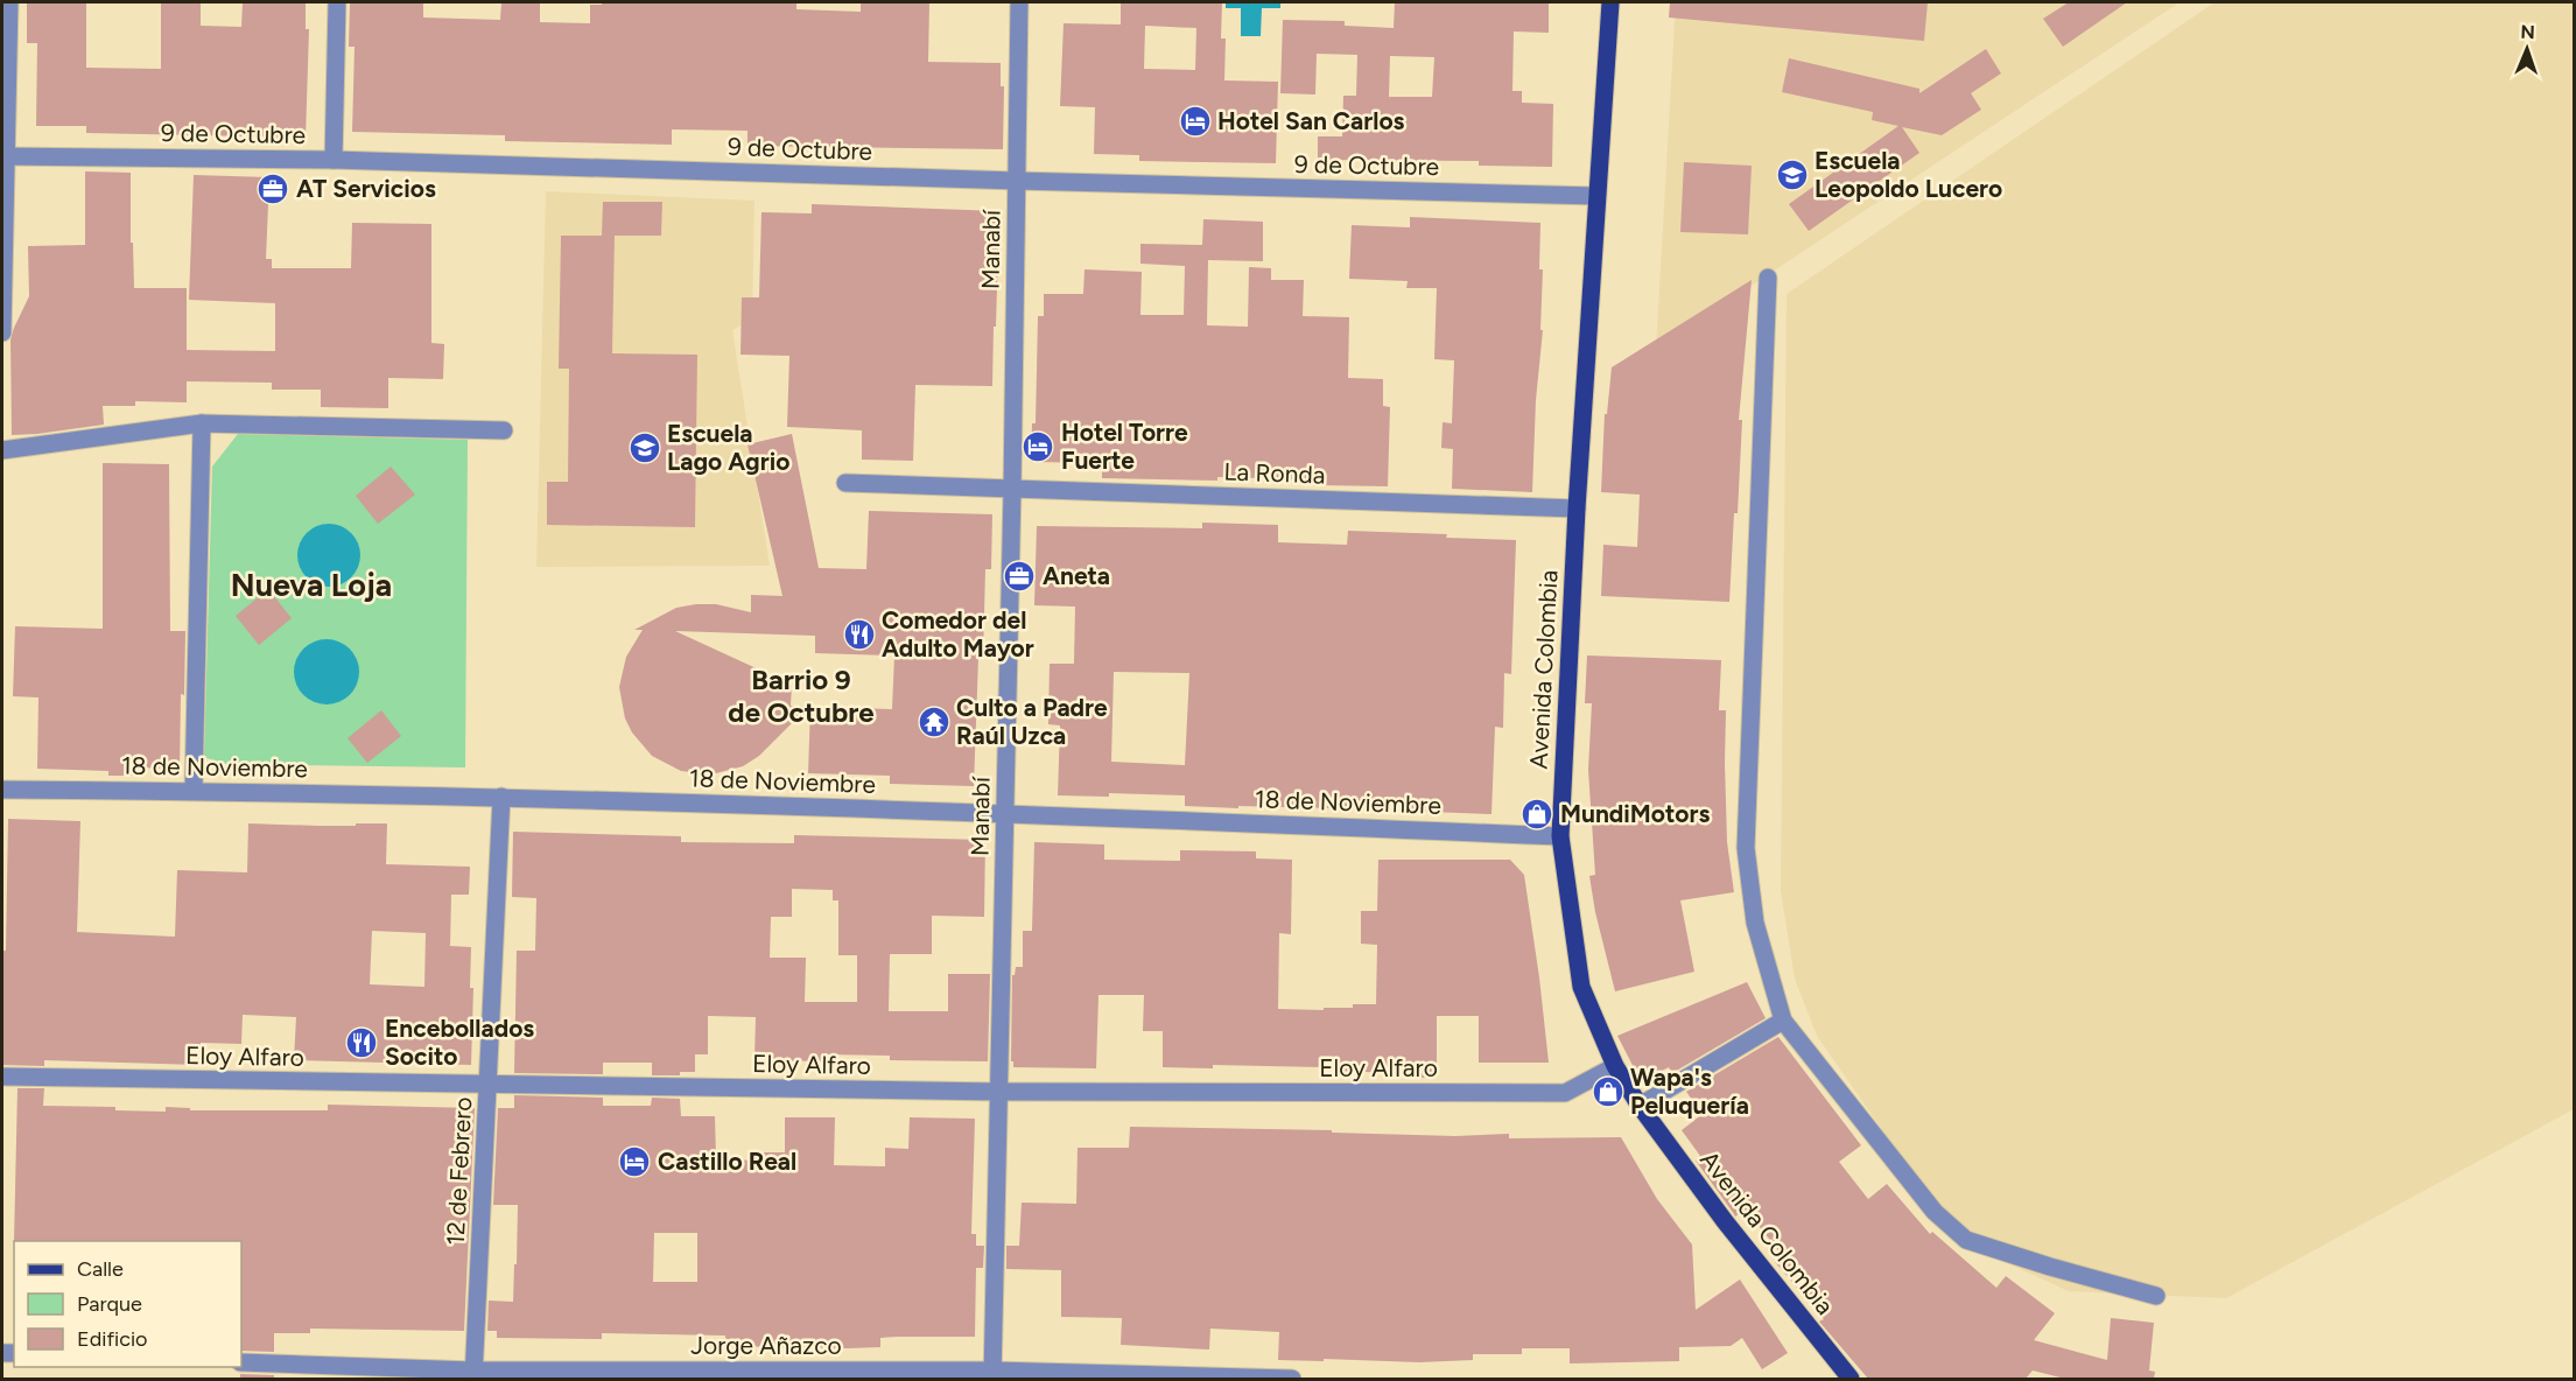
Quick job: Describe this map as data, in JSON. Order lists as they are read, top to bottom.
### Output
{
  "streets": {
    "main road": ["Avenida Colombia"],
    "street": [
      "9 de Octubre",
      "Manabí",
      "La Ronda",
      "18 de Noviembre",
      "Eloy Alfaro",
      "12 de Febrero",
      "Jorge Añazco"
    ]
  },
  "crossings": [
    ["9 de Octubre", "Manabí"],
    ["9 de Octubre", "Avenida Colombia"],
    ["Manabí", "La Ronda"],
    ["Manabí", "18 de Noviembre"],
    ["Manabí", "Eloy Alfaro"],
    ["Manabí", "Jorge Añazco"],
    ["La Ronda", "Avenida Colombia"],
    ["Avenida Colombia", "18 de Noviembre"],
    ["Avenida Colombia", "Eloy Alfaro"],
    ["18 de Noviembre", "12 de Febrero"],
    ["Eloy Alfaro", "12 de Febrero"],
    ["12 de Febrero", "Jorge Añazco"]
  ],
  "districts": ["Nueva Loja", "Barrio 9 de Octubre"],
  "places": {
    "hotel": ["Hotel San Carlos", "Hotel Torre Fuerte", "Castillo Real"],
    "school or university": ["Escuela Leopoldo Lucero", "Escuela Lago Agrio"],
    "office": ["AT Servicios", "Aneta"],
    "restaurant": ["Comedor del Adulto Mayor", "Encebollados Socito"],
    "temple": ["Culto a Padre Raúl Uzca"],
    "shop": ["MundiMotors", "Wapa's Peluquería"]
  },
  "legend": ["Calle", "Parque", "Edificio"],
  "north": "top"
}
